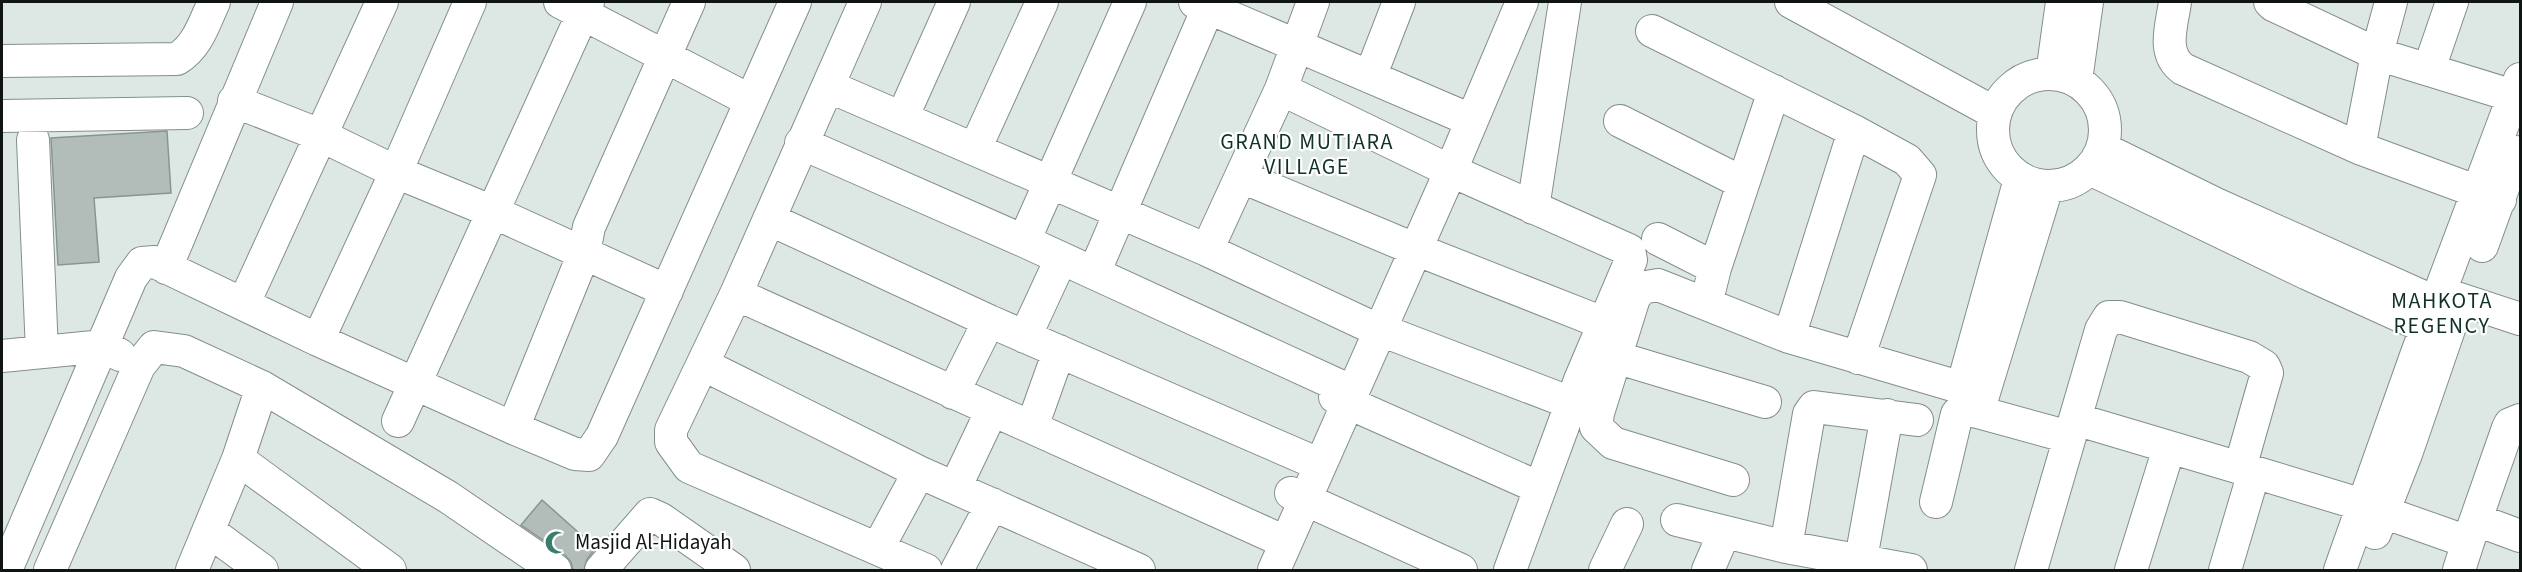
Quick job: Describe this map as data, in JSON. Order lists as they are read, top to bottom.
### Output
{
  "districts": ["GRAND MUTIARA VILLAGE", "MAHKOTA REGENCY"],
  "places": {
    "mosque": ["Masjid Al-Hidayah"]
  }
}
